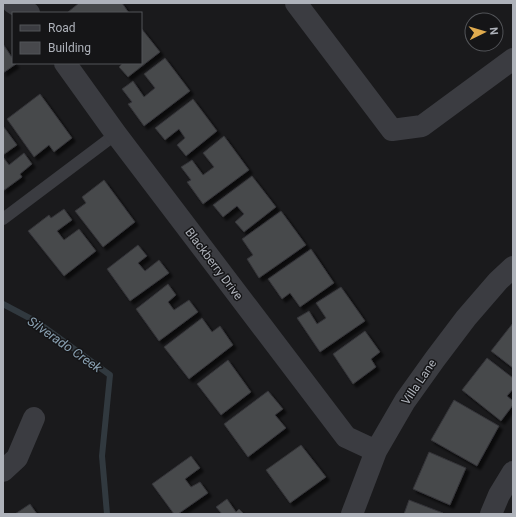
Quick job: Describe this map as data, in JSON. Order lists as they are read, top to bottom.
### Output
{
  "streets": {
    "street": ["Blackberry Drive", "Villa Lane"]
  },
  "crossings": [
    ["Blackberry Drive", "Villa Lane"]
  ],
  "water": ["Silverado Creek"],
  "legend": ["Road", "Building"],
  "north": "right"
}
